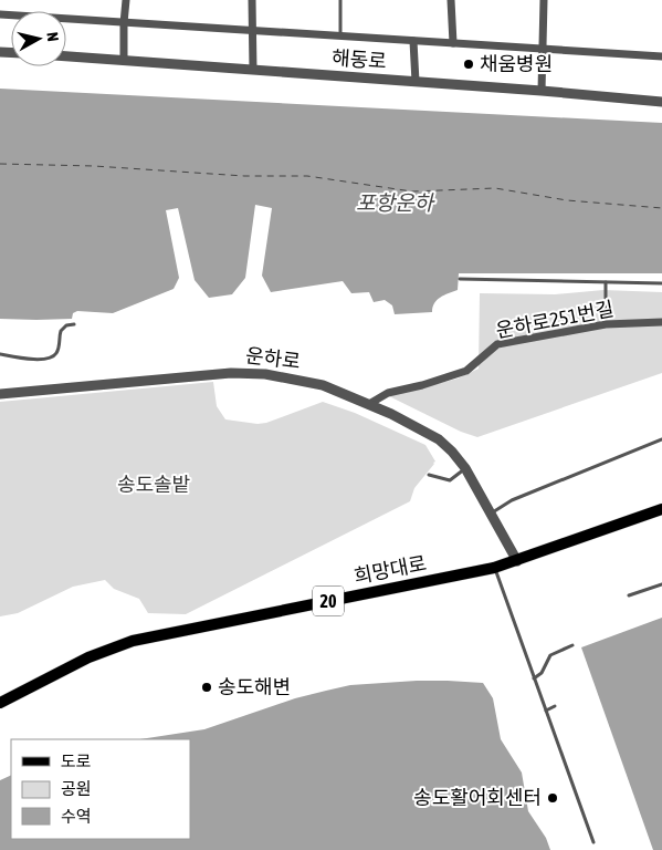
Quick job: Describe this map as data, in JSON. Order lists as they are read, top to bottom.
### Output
{
  "streets": {
    "main road": ["희망대로", "20"],
    "street": ["해동로", "운하로251번길", "운하로"]
  },
  "crossings": [
    ["운하로251번길", "운하로"],
    ["운하로", "희망대로"]
  ],
  "water": ["포항운하"],
  "parks": ["송도솔밭"],
  "places": ["채움병원", "송도해변", "송도활어회센터"],
  "legend": ["도로", "공원", "수역"],
  "north": "right"
}
